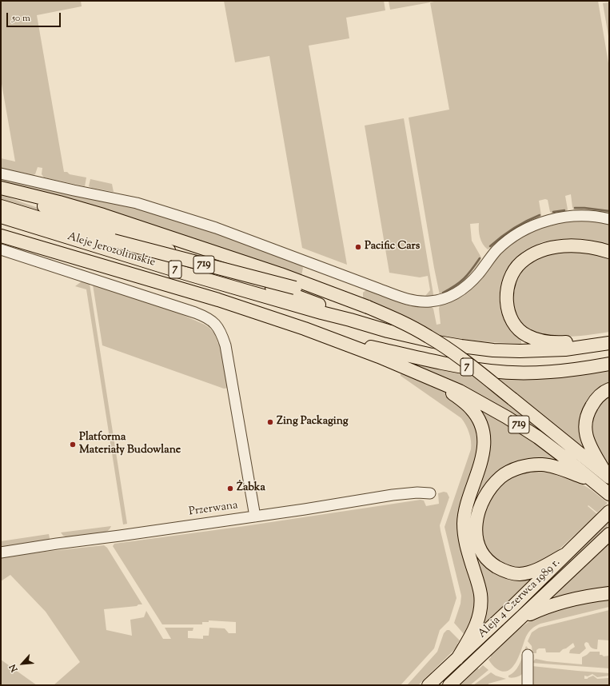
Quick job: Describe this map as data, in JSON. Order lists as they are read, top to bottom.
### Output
{
  "streets": {
    "main road": [
      "Aleje Jerozolimskie",
      "719",
      "7",
      "Aleja 4 Czerwca 1989 r."
    ],
    "street": ["Przerwana"]
  },
  "crossings": [
    ["Aleje Jerozolimskie", "719"],
    ["Aleje Jerozolimskie", "7"],
    ["719", "7"]
  ],
  "places": [
    "Pacific Cars",
    "Zing Packaging",
    "Platforma Materiały Budowlane",
    "Żabka"
  ],
  "scale_bar": "50 m",
  "north": "bottom left"
}
